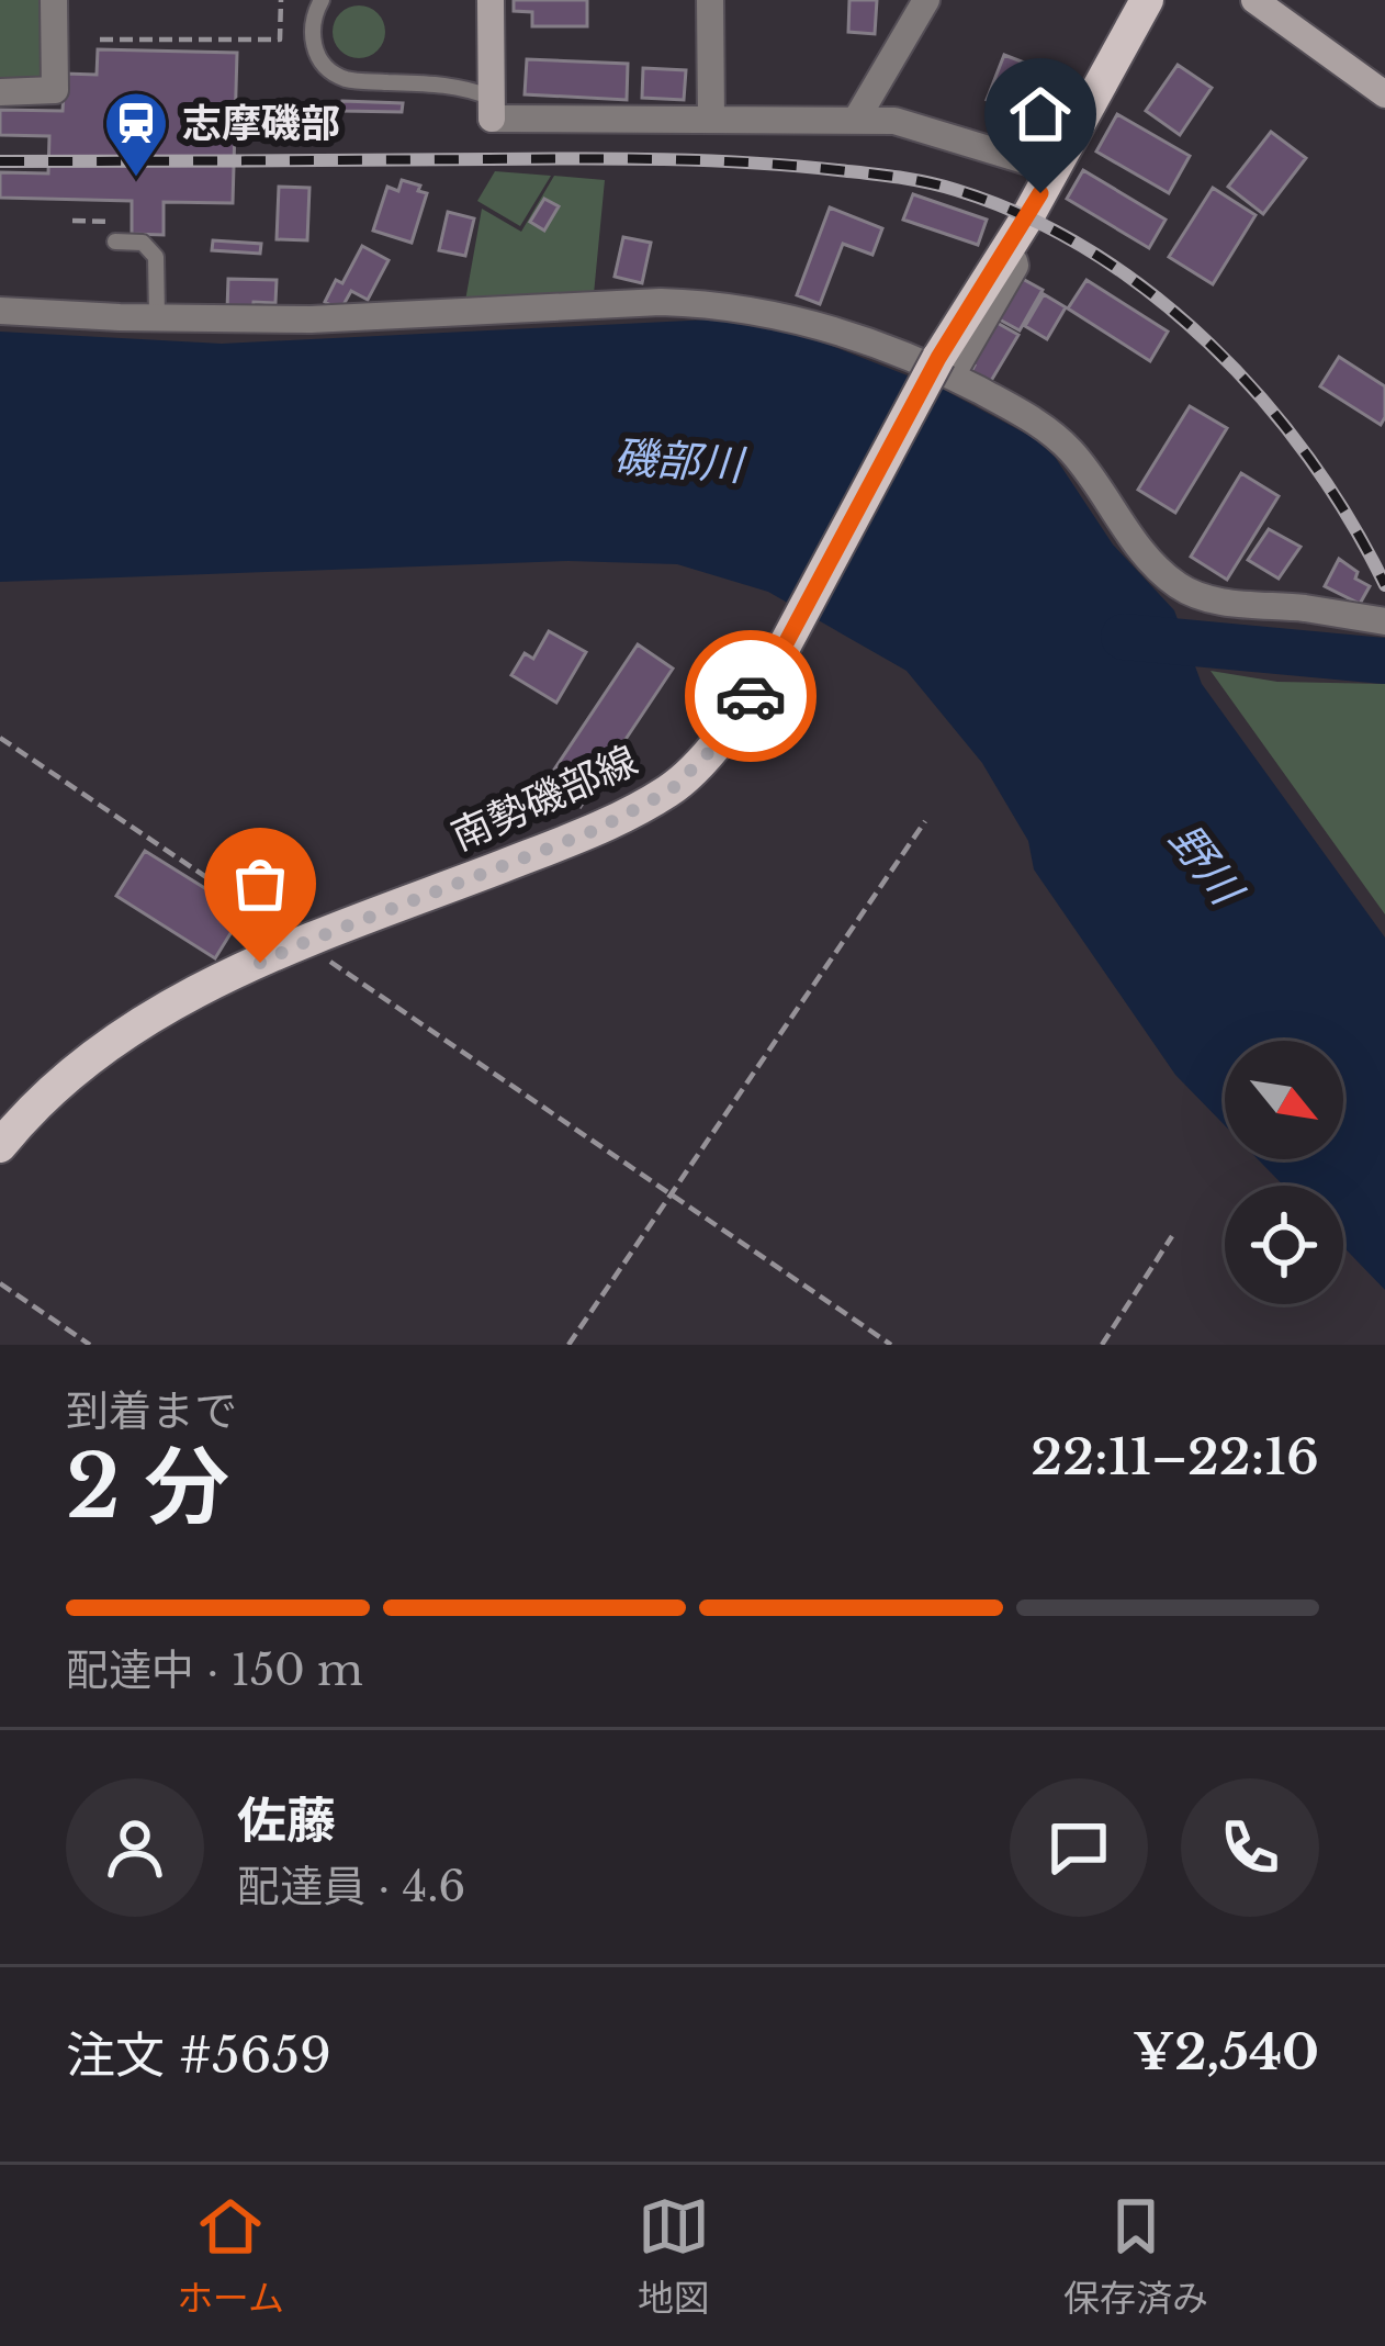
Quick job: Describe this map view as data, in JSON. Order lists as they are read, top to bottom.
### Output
{
  "streets": {
    "main road": ["南勢磯部線"]
  },
  "water": ["磯部川", "野川"],
  "places": {
    "station": ["志摩磯部"]
  },
  "north": "bottom right",
  "page": {
    "heading": ["2 分", "到着まで", "22:11–22:16"],
    "panel": [
      "佐藤",
      "配達員 · 4.6",
      "注文 #5659",
      "¥2,540"
    ],
    "bar": "配達中 · 150 m",
    "tabs": ["ホーム", "地図", "保存済み"]
  }
}
